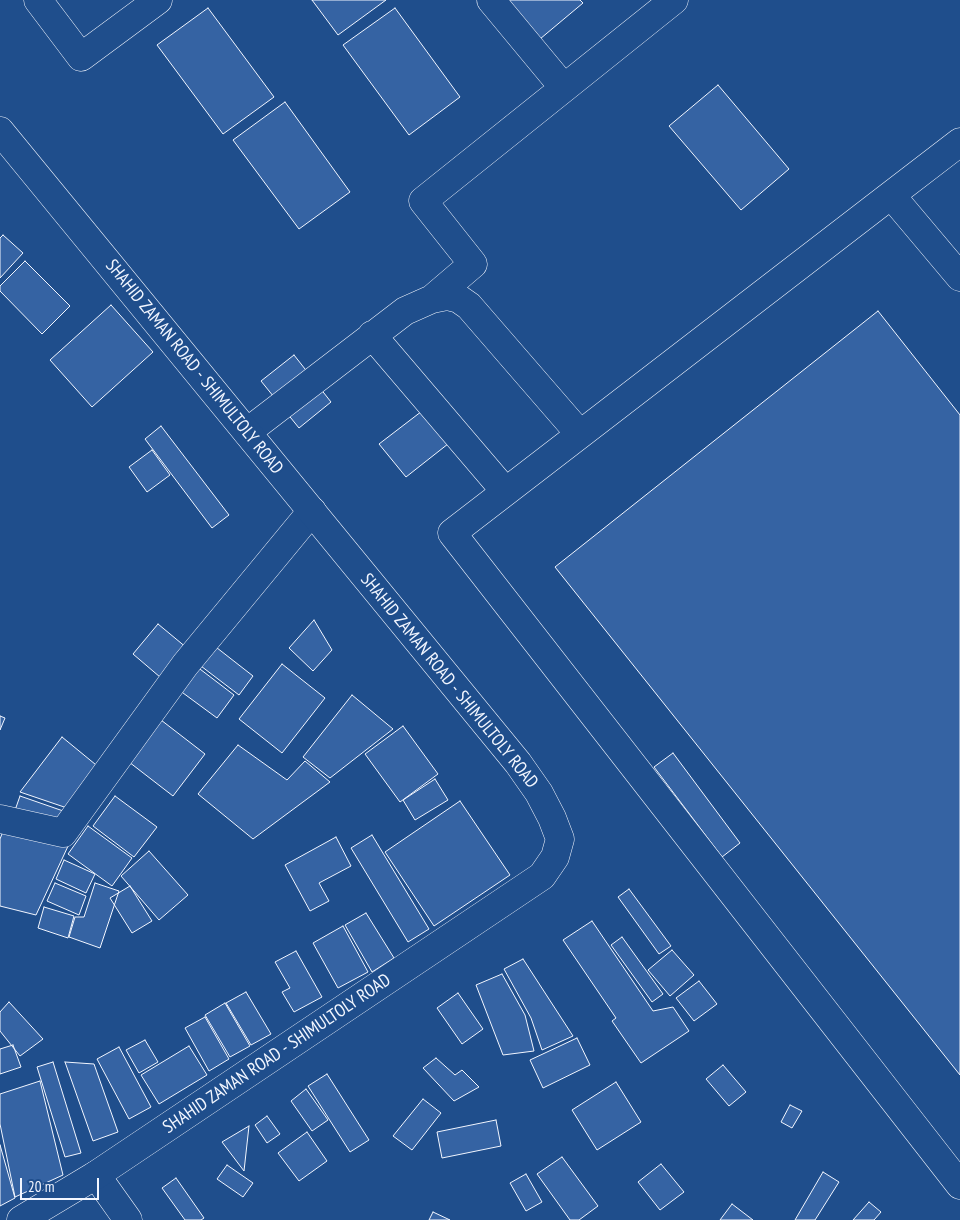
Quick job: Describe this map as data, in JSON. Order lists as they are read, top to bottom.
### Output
{
  "streets": {
    "main road": ["SHAHID ZAMAN ROAD - SHIMULTOLY ROAD"]
  },
  "scale_bar": "20 m"
}
